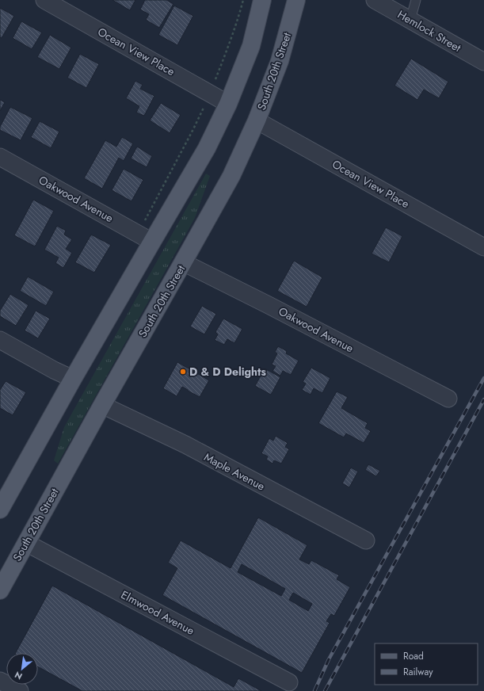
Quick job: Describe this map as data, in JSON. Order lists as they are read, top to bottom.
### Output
{
  "streets": {
    "main road": ["South 20th Street"],
    "street": [
      "Hemlock Street",
      "Ocean View Place",
      "Oakwood Avenue",
      "Maple Avenue",
      "Elmwood Avenue"
    ]
  },
  "crossings": [
    ["Ocean View Place", "South 20th Street"],
    ["South 20th Street", "Oakwood Avenue"],
    ["South 20th Street", "Maple Avenue"],
    ["South 20th Street", "Elmwood Avenue"]
  ],
  "places": ["D & D Delights"],
  "legend": ["Road", "Railway"],
  "north": "bottom left"
}
